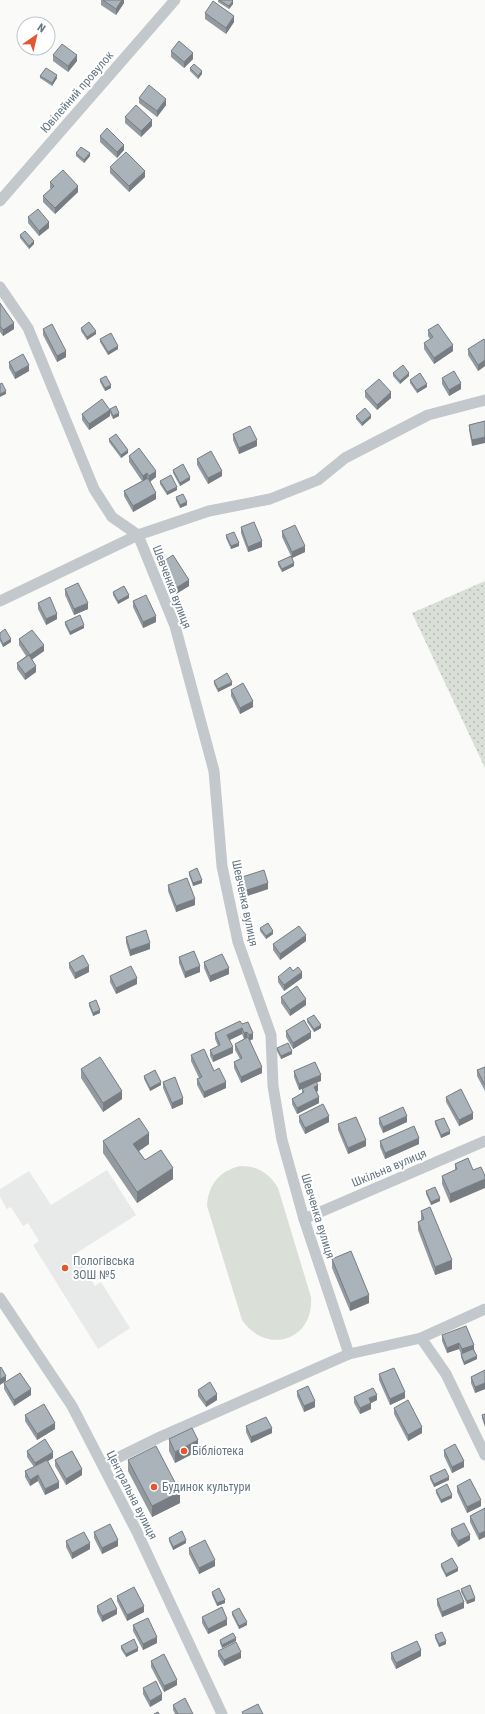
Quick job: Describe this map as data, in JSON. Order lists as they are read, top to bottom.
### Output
{
  "streets": {
    "street": [
      "Ювілейний провулок",
      "Шевченка вулиця",
      "Шкільна вулиця",
      "Центральна вулиця"
    ]
  },
  "crossings": [
    ["Шевченка вулиця", "Шкільна вулиця"]
  ],
  "places": ["Пологівська ЗОШ №5", "Бібліотека", "Будинок культури"],
  "north": "top right"
}
